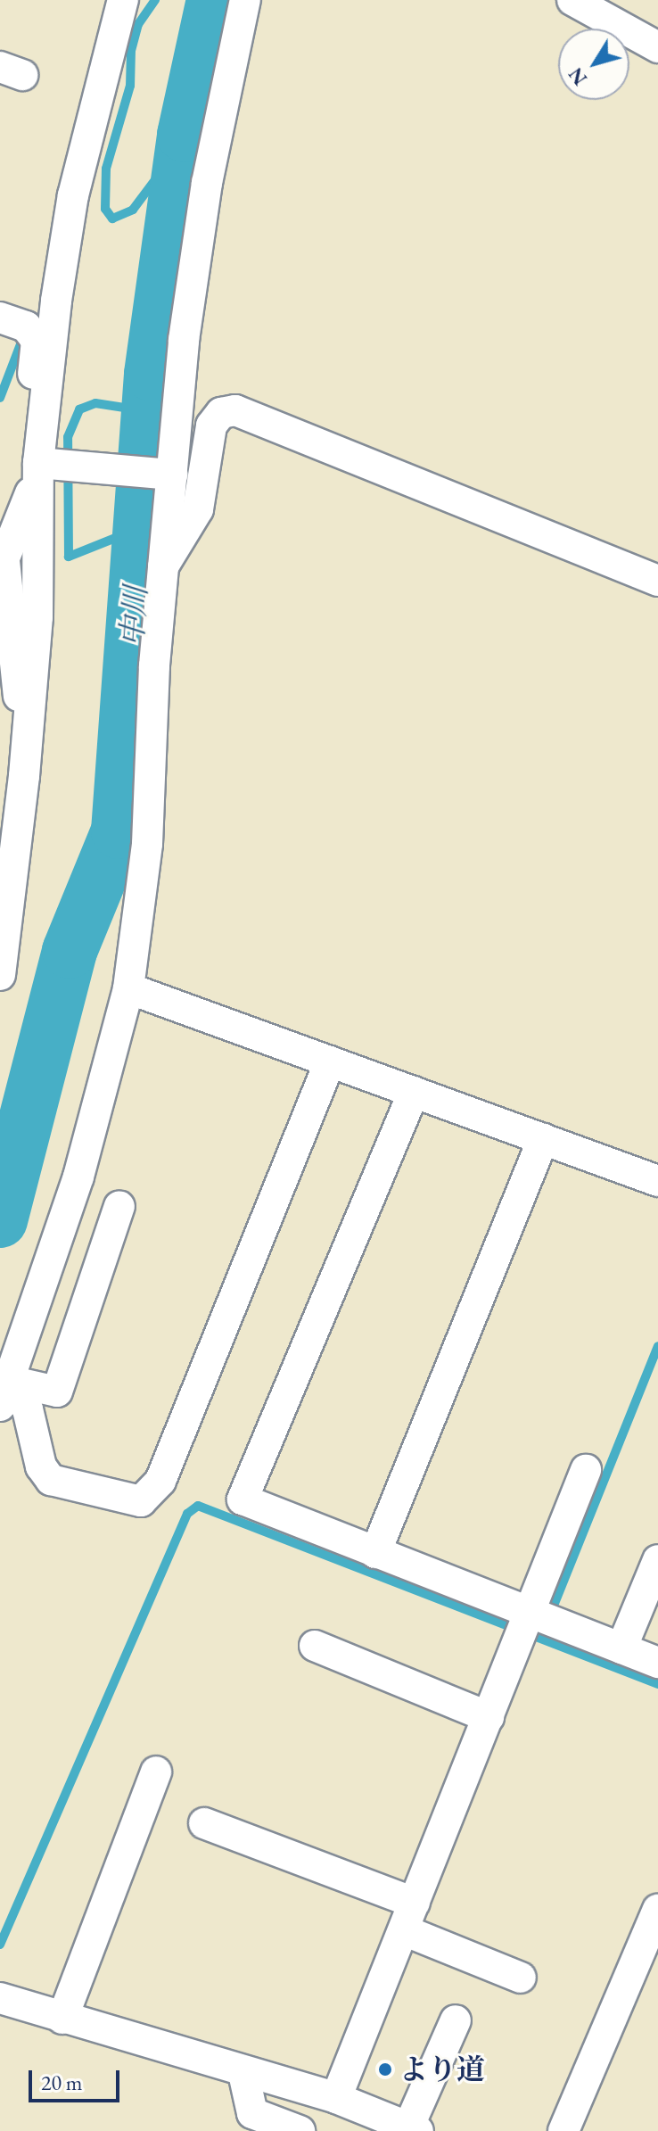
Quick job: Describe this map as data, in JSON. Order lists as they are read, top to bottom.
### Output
{
  "water": ["中川"],
  "places": ["より道"],
  "scale_bar": "20 m",
  "north": "bottom left"
}
